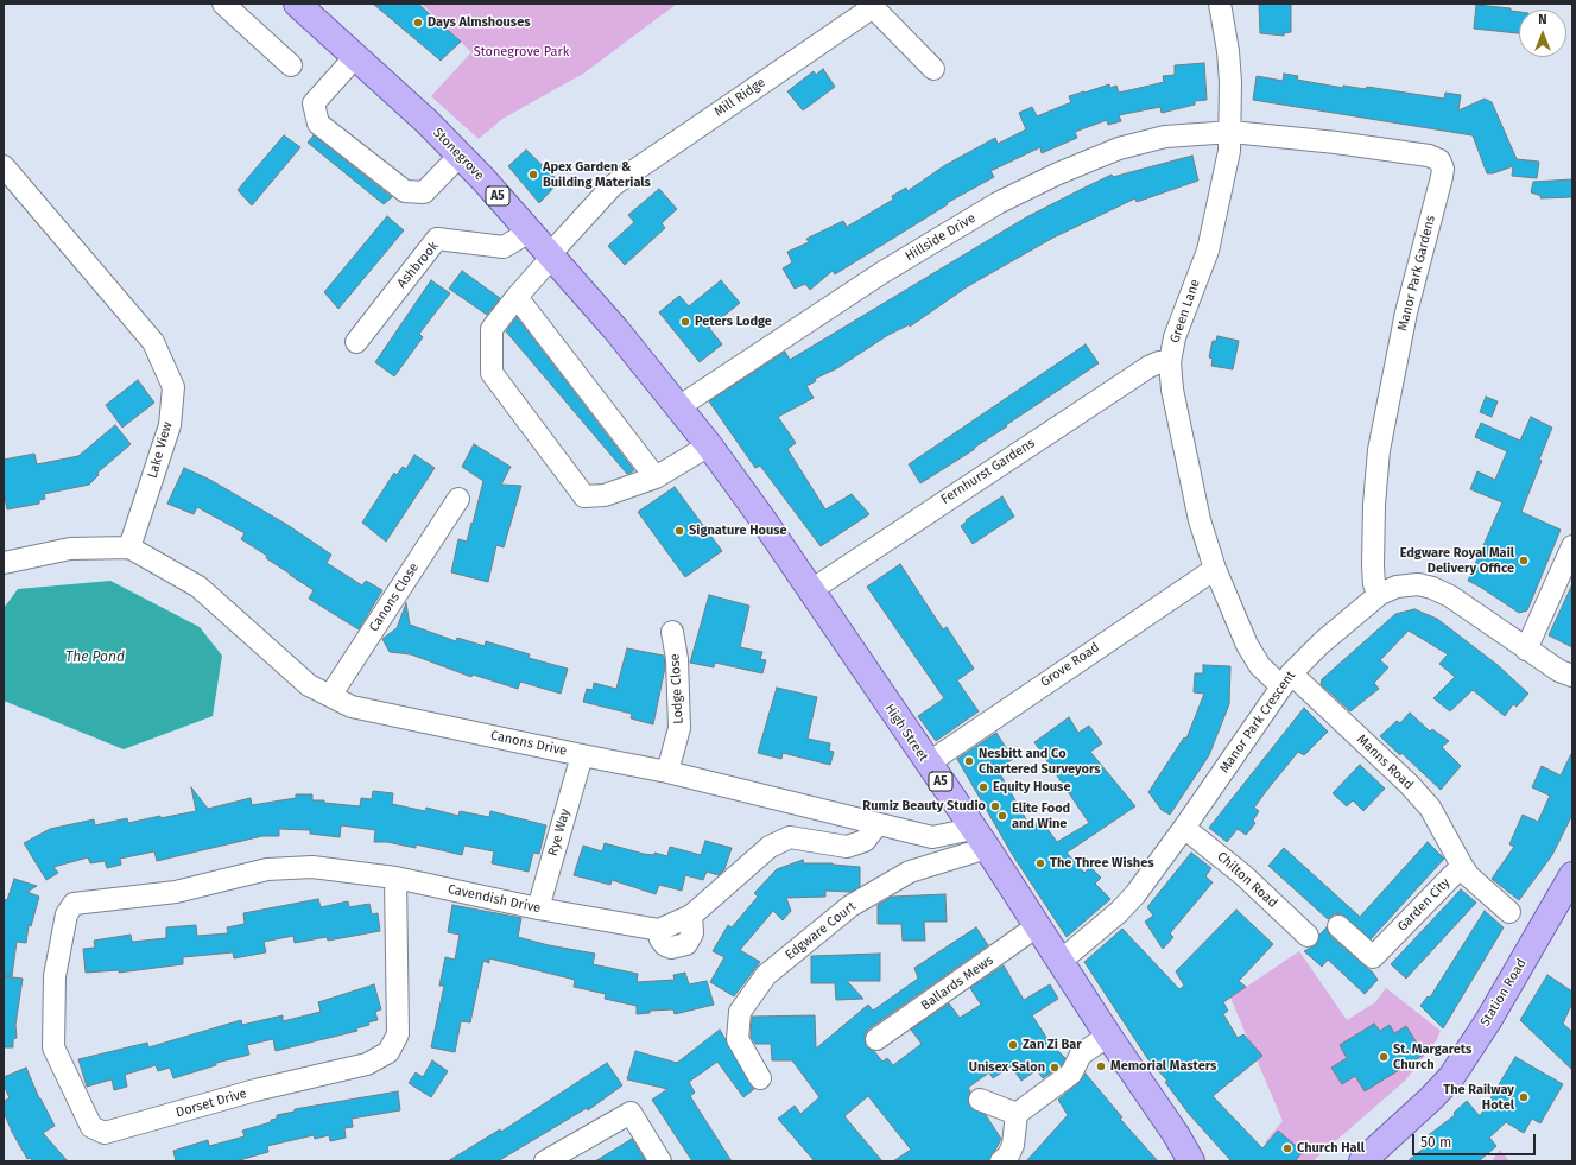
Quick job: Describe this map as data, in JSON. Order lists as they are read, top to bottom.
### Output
{
  "streets": {
    "main road": [
      "Stonegrove",
      "A5",
      "High Street",
      "Station Road"
    ],
    "street": [
      "Mill Ridge",
      "Hillside Drive",
      "Ashbrook",
      "Manor Park Gardens",
      "Green Lane",
      "Lake View",
      "Fernhurst Gardens",
      "Canons Close",
      "Grove Road",
      "Lodge Close",
      "Manor Park Crescent",
      "Canons Drive",
      "Manns Road",
      "Rye Way",
      "Chilton Road",
      "Cavendish Drive",
      "Garden City",
      "Edgware Court",
      "Ballards Mews",
      "Dorset Drive"
    ]
  },
  "crossings": [
    ["Mill Ridge", "Stonegrove"],
    ["Stonegrove", "Hillside Drive"],
    ["Stonegrove", "Ashbrook"],
    ["Stonegrove", "High Street"],
    ["Hillside Drive", "Manor Park Gardens"],
    ["Hillside Drive", "Green Lane"],
    ["Hillside Drive", "High Street"],
    ["Manor Park Gardens", "Green Lane"],
    ["Manor Park Gardens", "Manor Park Crescent"],
    ["Green Lane", "Fernhurst Gardens"],
    ["Green Lane", "Grove Road"],
    ["Green Lane", "Manor Park Crescent"],
    ["Green Lane", "Manns Road"],
    ["Lake View", "Canons Drive"],
    ["Fernhurst Gardens", "High Street"],
    ["Canons Close", "Canons Drive"],
    ["Grove Road", "High Street"],
    ["Lodge Close", "Canons Drive"],
    ["Manor Park Crescent", "High Street"],
    ["Manor Park Crescent", "Manns Road"],
    ["Manor Park Crescent", "Chilton Road"],
    ["High Street", "Canons Drive"],
    ["High Street", "Edgware Court"],
    ["High Street", "Ballards Mews"],
    ["Canons Drive", "Rye Way"],
    ["Canons Drive", "Cavendish Drive"],
    ["Canons Drive", "Edgware Court"],
    ["Manns Road", "Garden City"],
    ["Rye Way", "Cavendish Drive"],
    ["Cavendish Drive", "Dorset Drive"]
  ],
  "water": ["The Pond"],
  "parks": ["Stonegrove Park"],
  "places": [
    "Days Almshouses",
    "Apex Garden & Building Materials",
    "Peters Lodge",
    "Signature House",
    "Edgware Royal Mail Delivery Office",
    "Nesbitt and Co Chartered Surveyors",
    "Equity House",
    "Rumiz Beauty Studio",
    "Elite Food and Wine",
    "The Three Wishes",
    "Zan Zi Bar",
    "St. Margarets Church",
    "Memorial Masters",
    "Unisex Salon",
    "The Railway Hotel",
    "Church Hall"
  ],
  "scale_bar": "50 m",
  "north": "top"
}
